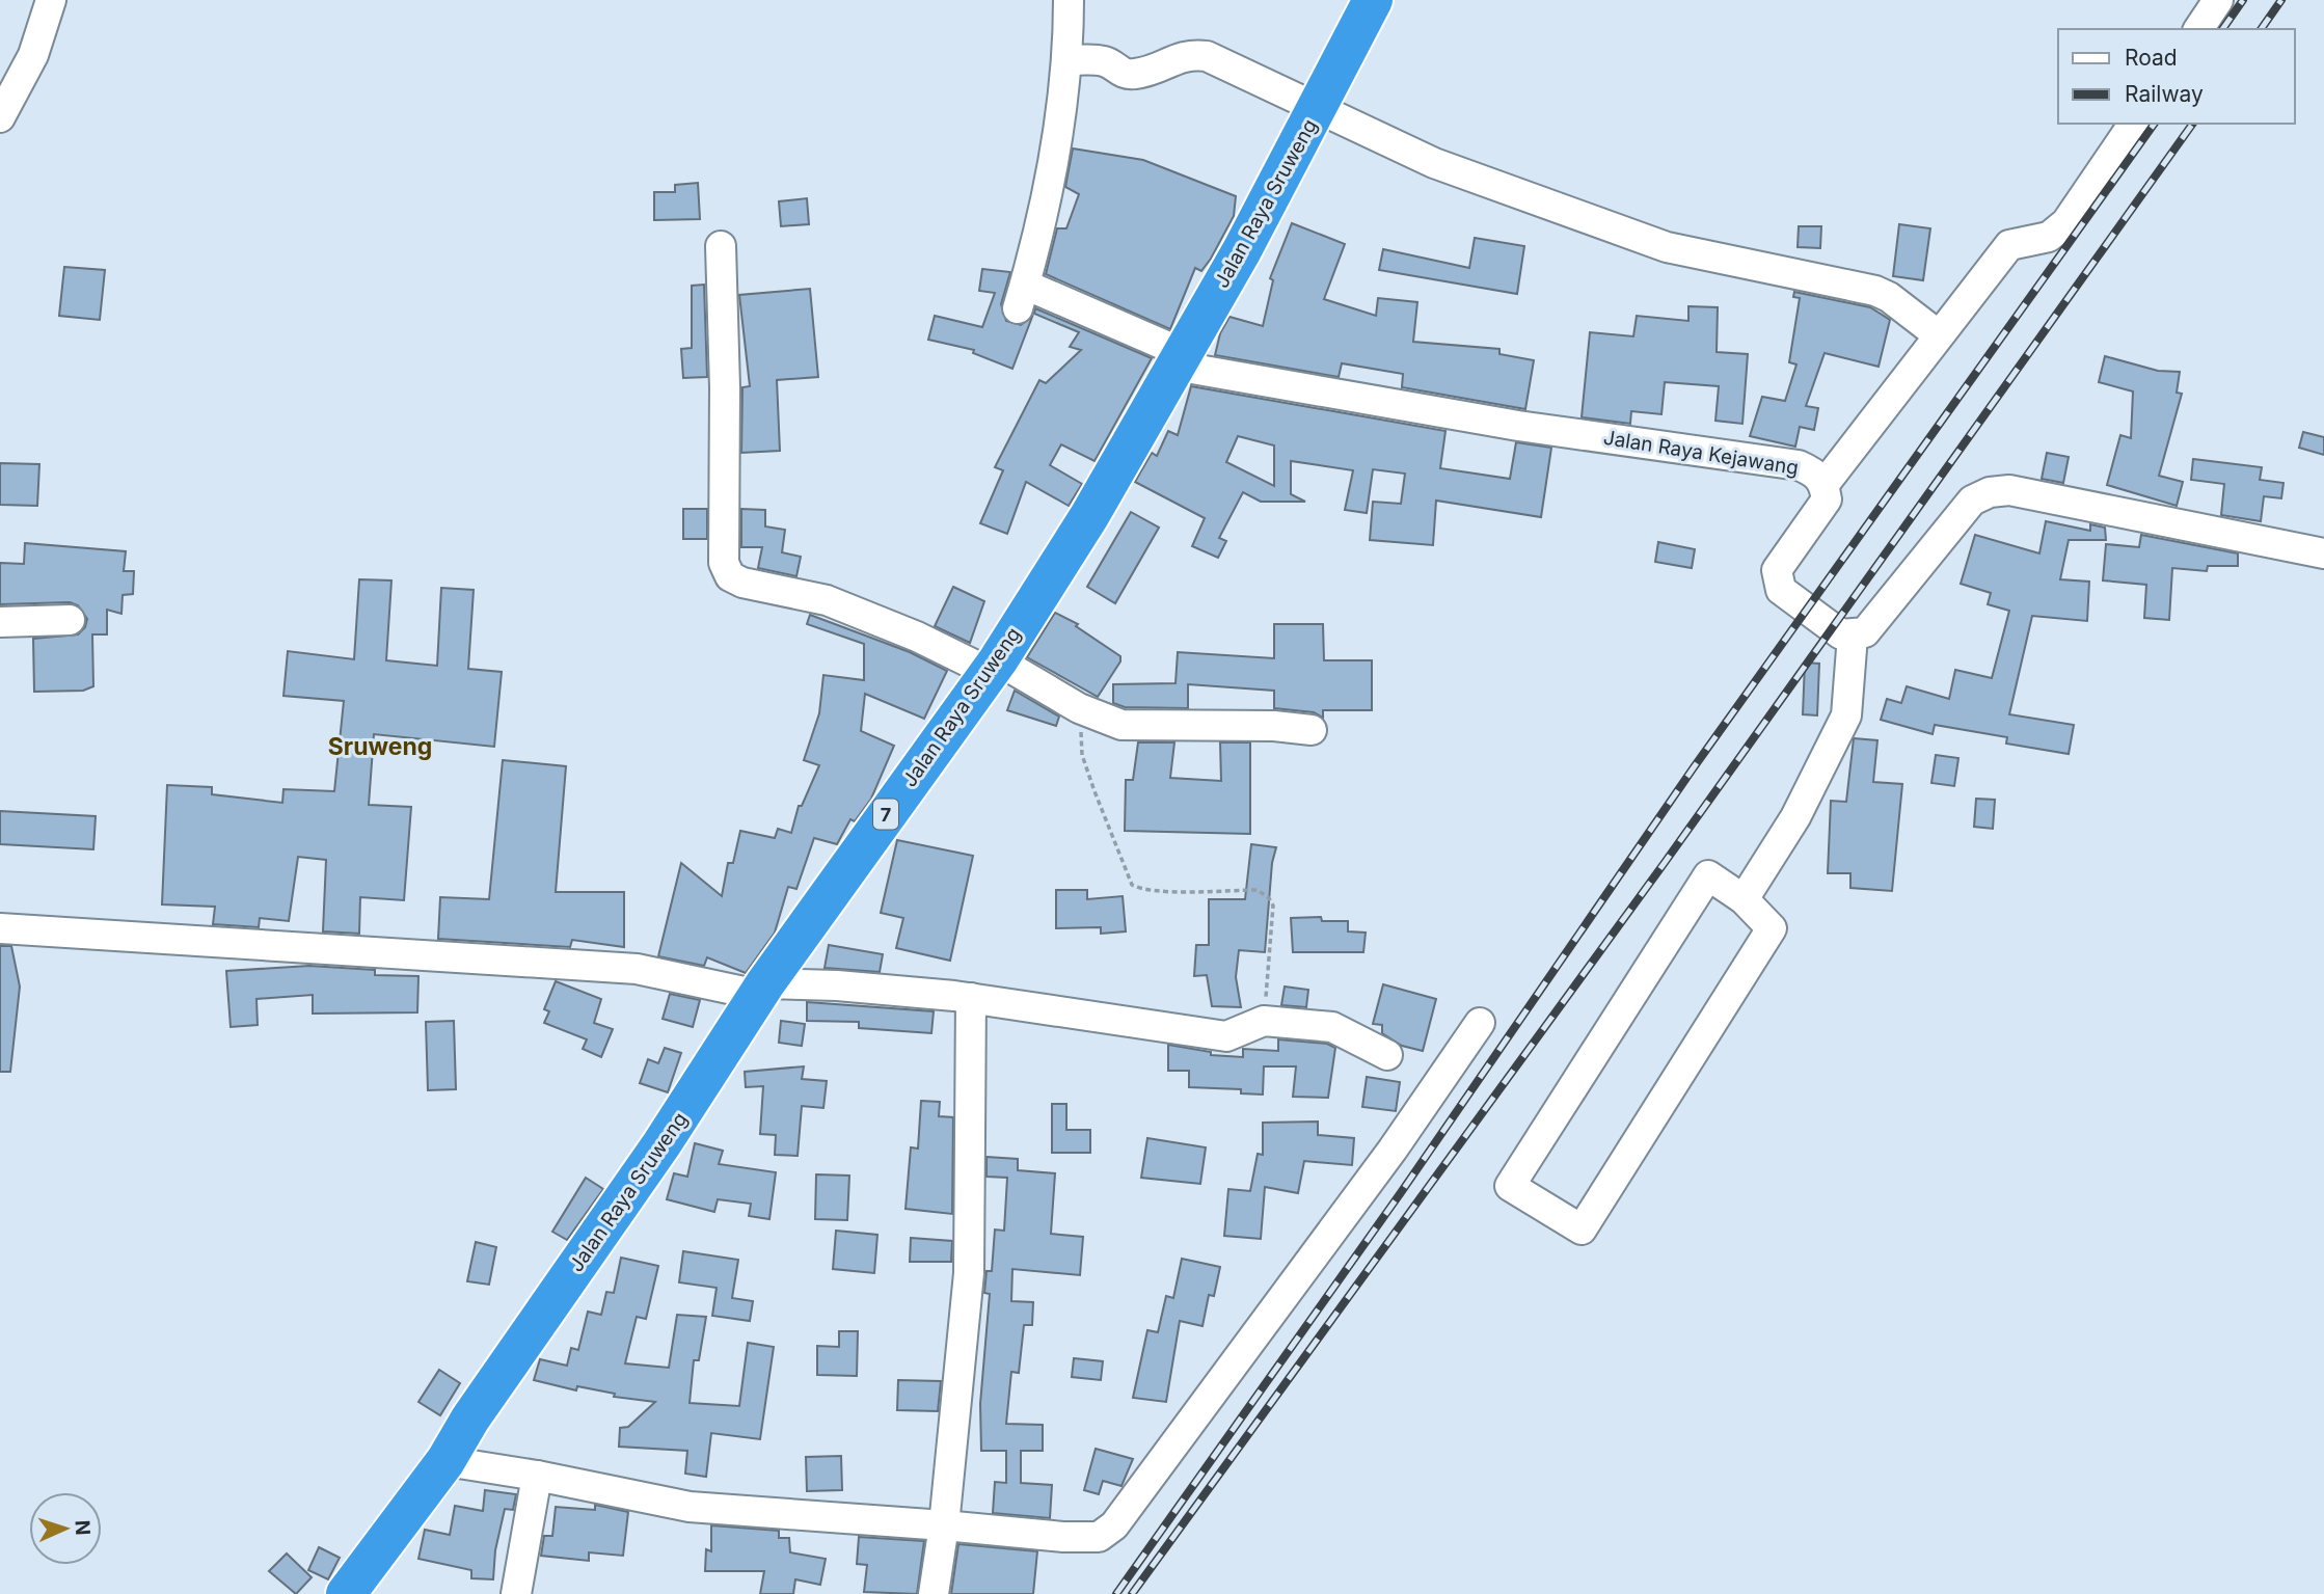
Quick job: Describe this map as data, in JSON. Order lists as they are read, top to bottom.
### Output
{
  "streets": {
    "highway": ["Jalan Raya Sruweng", "7"],
    "street": ["Jalan Raya Kejawang"]
  },
  "crossings": [
    ["Jalan Raya Sruweng", "Jalan Raya Kejawang"]
  ],
  "districts": ["Sruweng"],
  "legend": ["Road", "Railway"],
  "north": "right"
}
